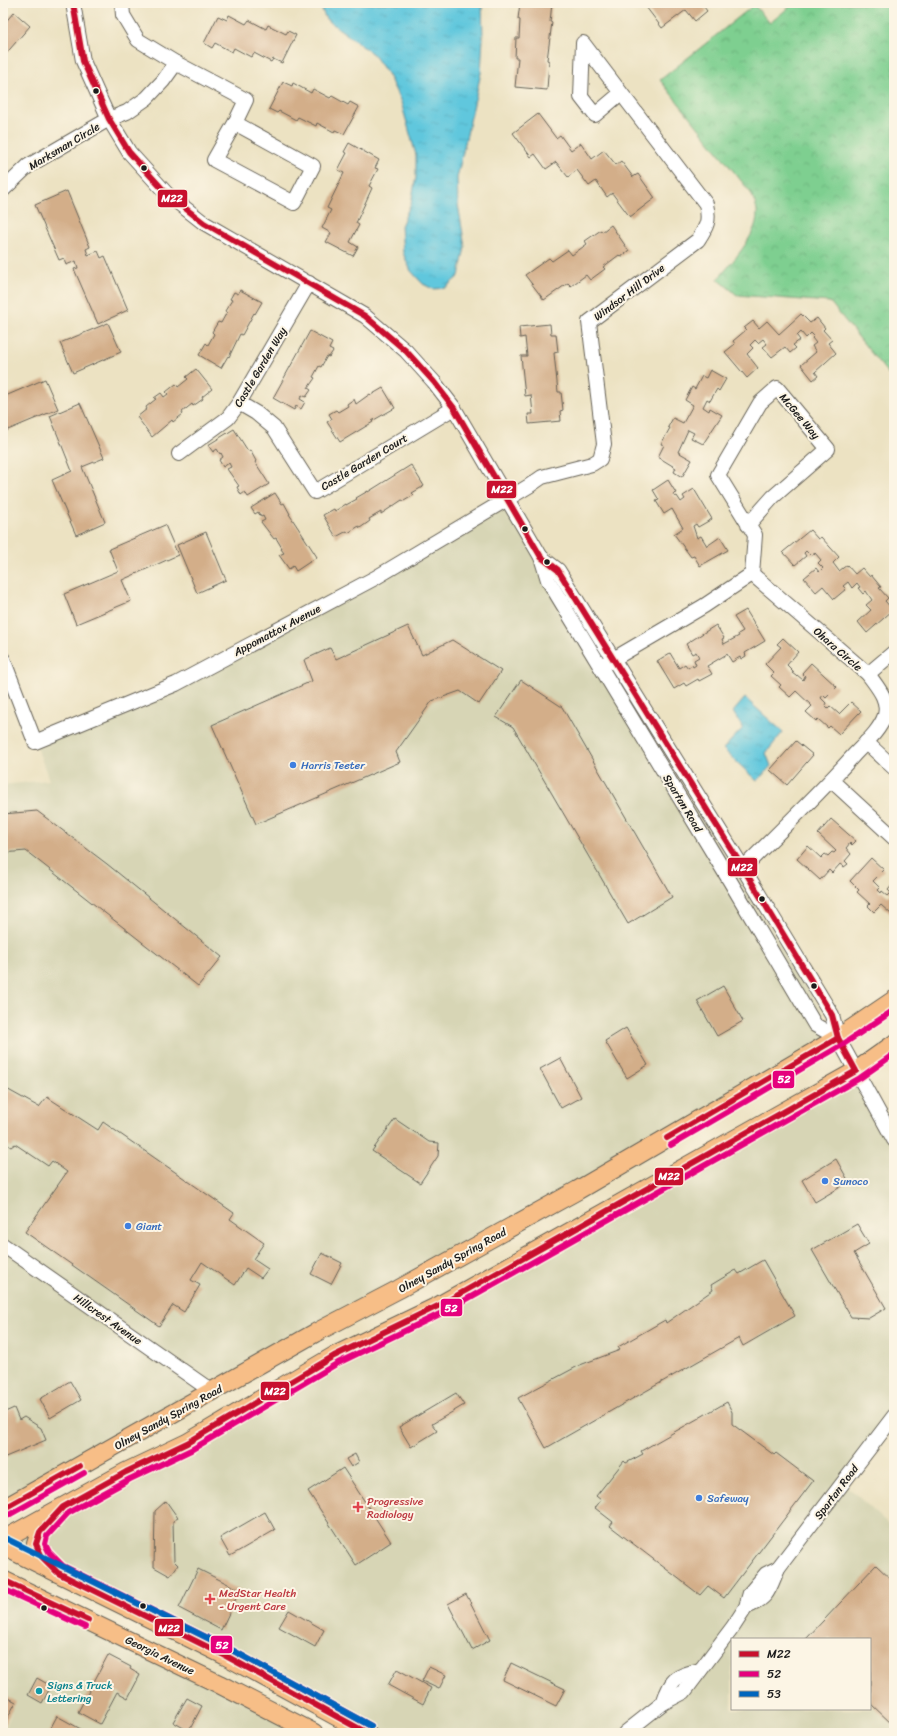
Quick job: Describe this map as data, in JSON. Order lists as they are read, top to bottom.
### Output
{
  "streets": {
    "main road": ["Olney Sandy Spring Road", "Georgia Avenue"],
    "street": [
      "Marksman Circle",
      "Windsor Hill Drive",
      "Castle Garden Way",
      "McGee Way",
      "Castle Garden Court",
      "Appomattox Avenue",
      "Ohara Circle",
      "Spartan Road",
      "Hillcrest Avenue"
    ]
  },
  "crossings": [
    ["Marksman Circle", "Spartan Road"],
    ["Windsor Hill Drive", "Appomattox Avenue"],
    ["Windsor Hill Drive", "Spartan Road"],
    ["Castle Garden Way", "Castle Garden Court"],
    ["Castle Garden Way", "Spartan Road"],
    ["McGee Way", "Ohara Circle"],
    ["Castle Garden Court", "Spartan Road"],
    ["Appomattox Avenue", "Spartan Road"],
    ["Ohara Circle", "Spartan Road"],
    ["Spartan Road", "Olney Sandy Spring Road"],
    ["Olney Sandy Spring Road", "Hillcrest Avenue"]
  ],
  "places": {
    "other": [
      "Harris Teeter",
      "Sunoco",
      "Giant",
      "Safeway",
      "Signs & Truck Lettering"
    ],
    "health": ["Progressive Radiology", "MedStar Health - Urgent Care"]
  },
  "lines": ["transit line M22", "transit line 52", "transit line 53"],
  "legend": ["M22", "52", "53"]
}
